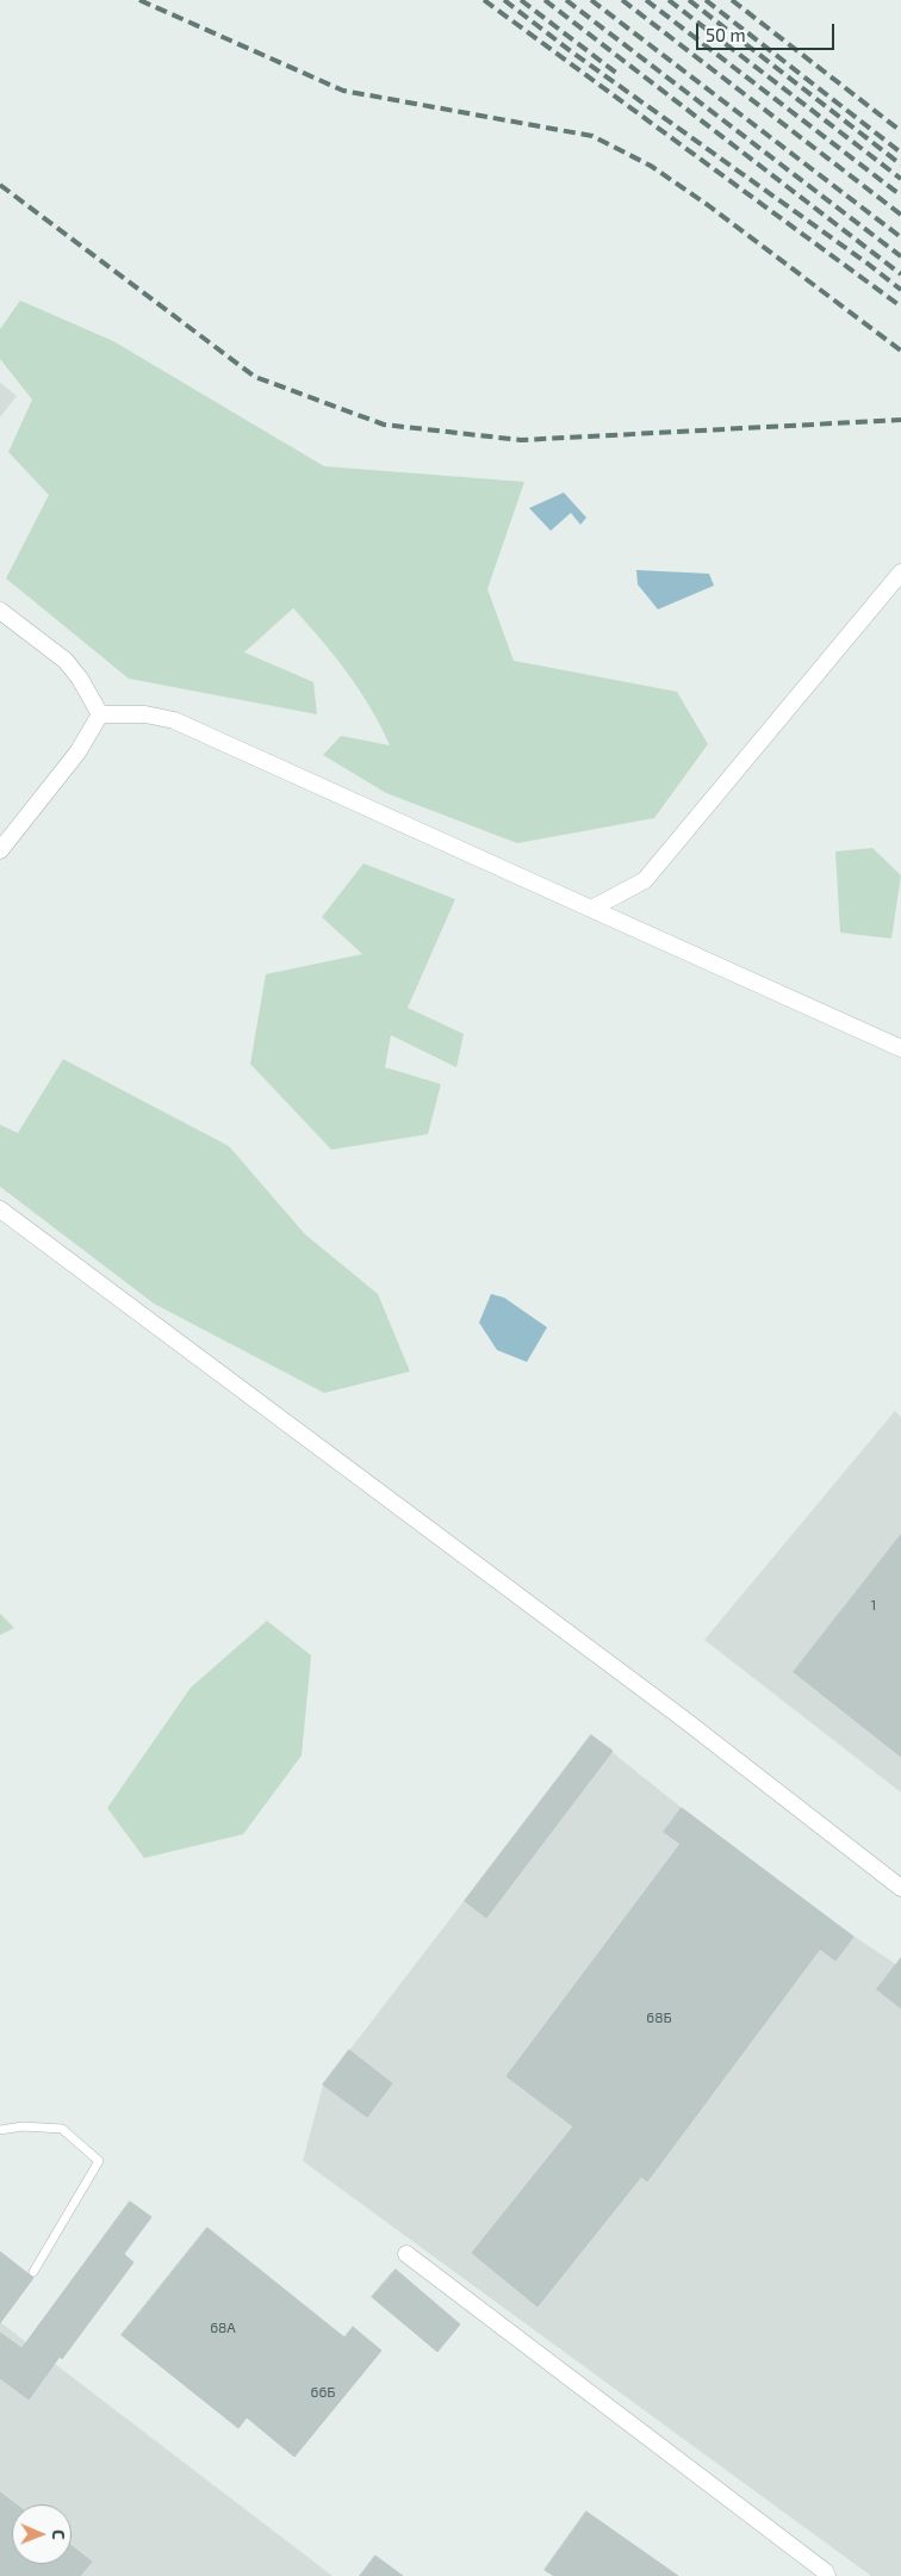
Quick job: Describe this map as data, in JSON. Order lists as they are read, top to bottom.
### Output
{
  "house_numbers": [
    "1",
    "68Б",
    "68А",
    "66Б"
  ],
  "scale_bar": "50 m",
  "north": "right"
}
